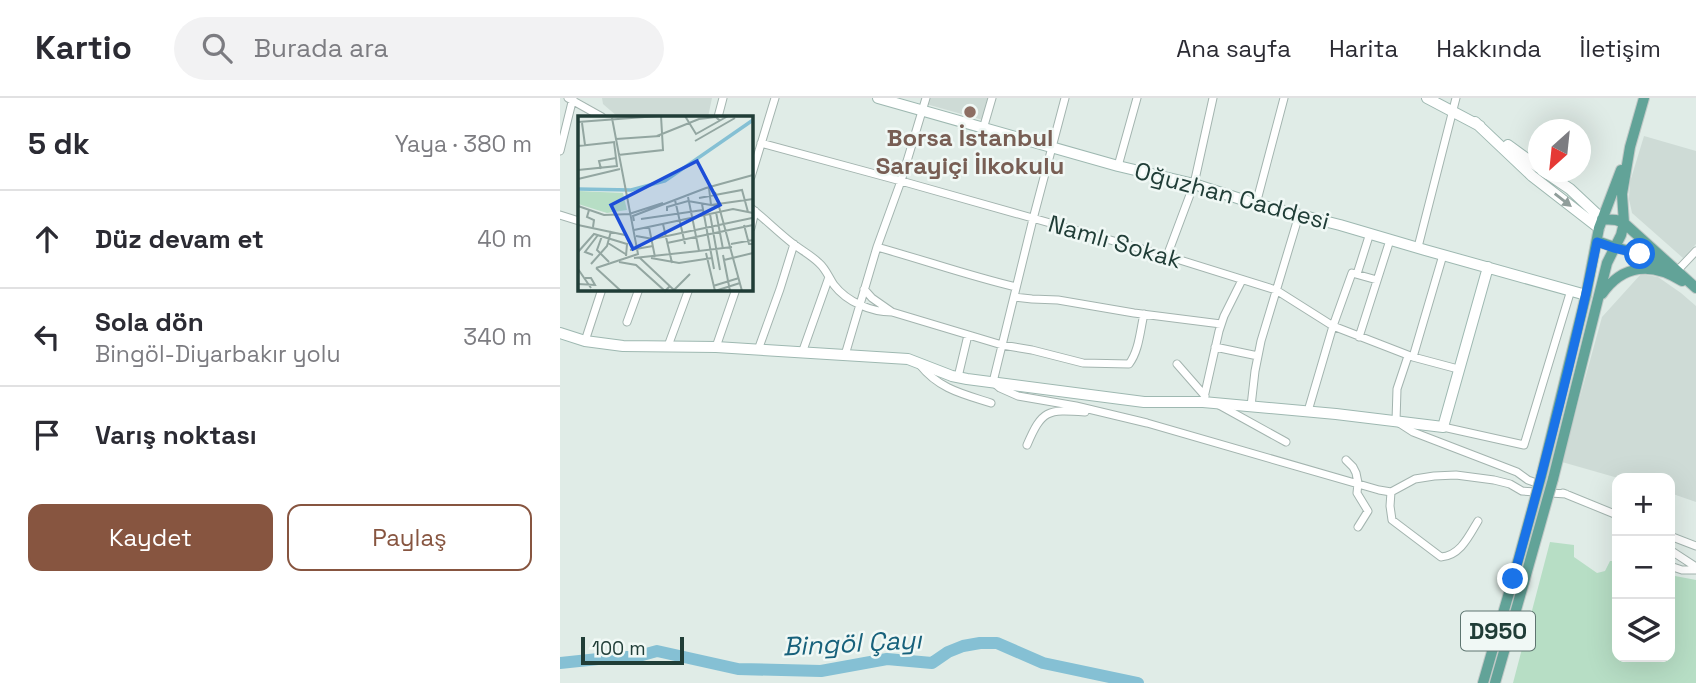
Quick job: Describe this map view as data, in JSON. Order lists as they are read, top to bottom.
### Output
{
  "streets": {
    "main road": ["D950"],
    "street": ["Oğuzhan Caddesi", "Namlı Sokak"]
  },
  "crossings": [
    ["Oğuzhan Caddesi", "D950"]
  ],
  "water": ["Bingöl Çayı"],
  "places": ["Borsa İstanbul Sarayiçi İlkokulu"],
  "scale_bar": "100 m",
  "north": "bottom left",
  "page": {
    "header": "Kartio",
    "search": "Burada ara",
    "nav": [
      "Ana sayfa",
      "Harita",
      "Hakkında",
      "İletişim"
    ],
    "heading": ["5 dk", "Yaya · 380 m"],
    "list": [
      ["Düz devam et", "40 m"],
      ["Sola dön", "Bingöl-Diyarbakır yolu", "340 m"],
      "Varış noktası"
    ],
    "map_buttons": ["+", "−"],
    "buttons": ["Kaydet", "Paylaş"],
    "scale": "100 m"
  }
}
